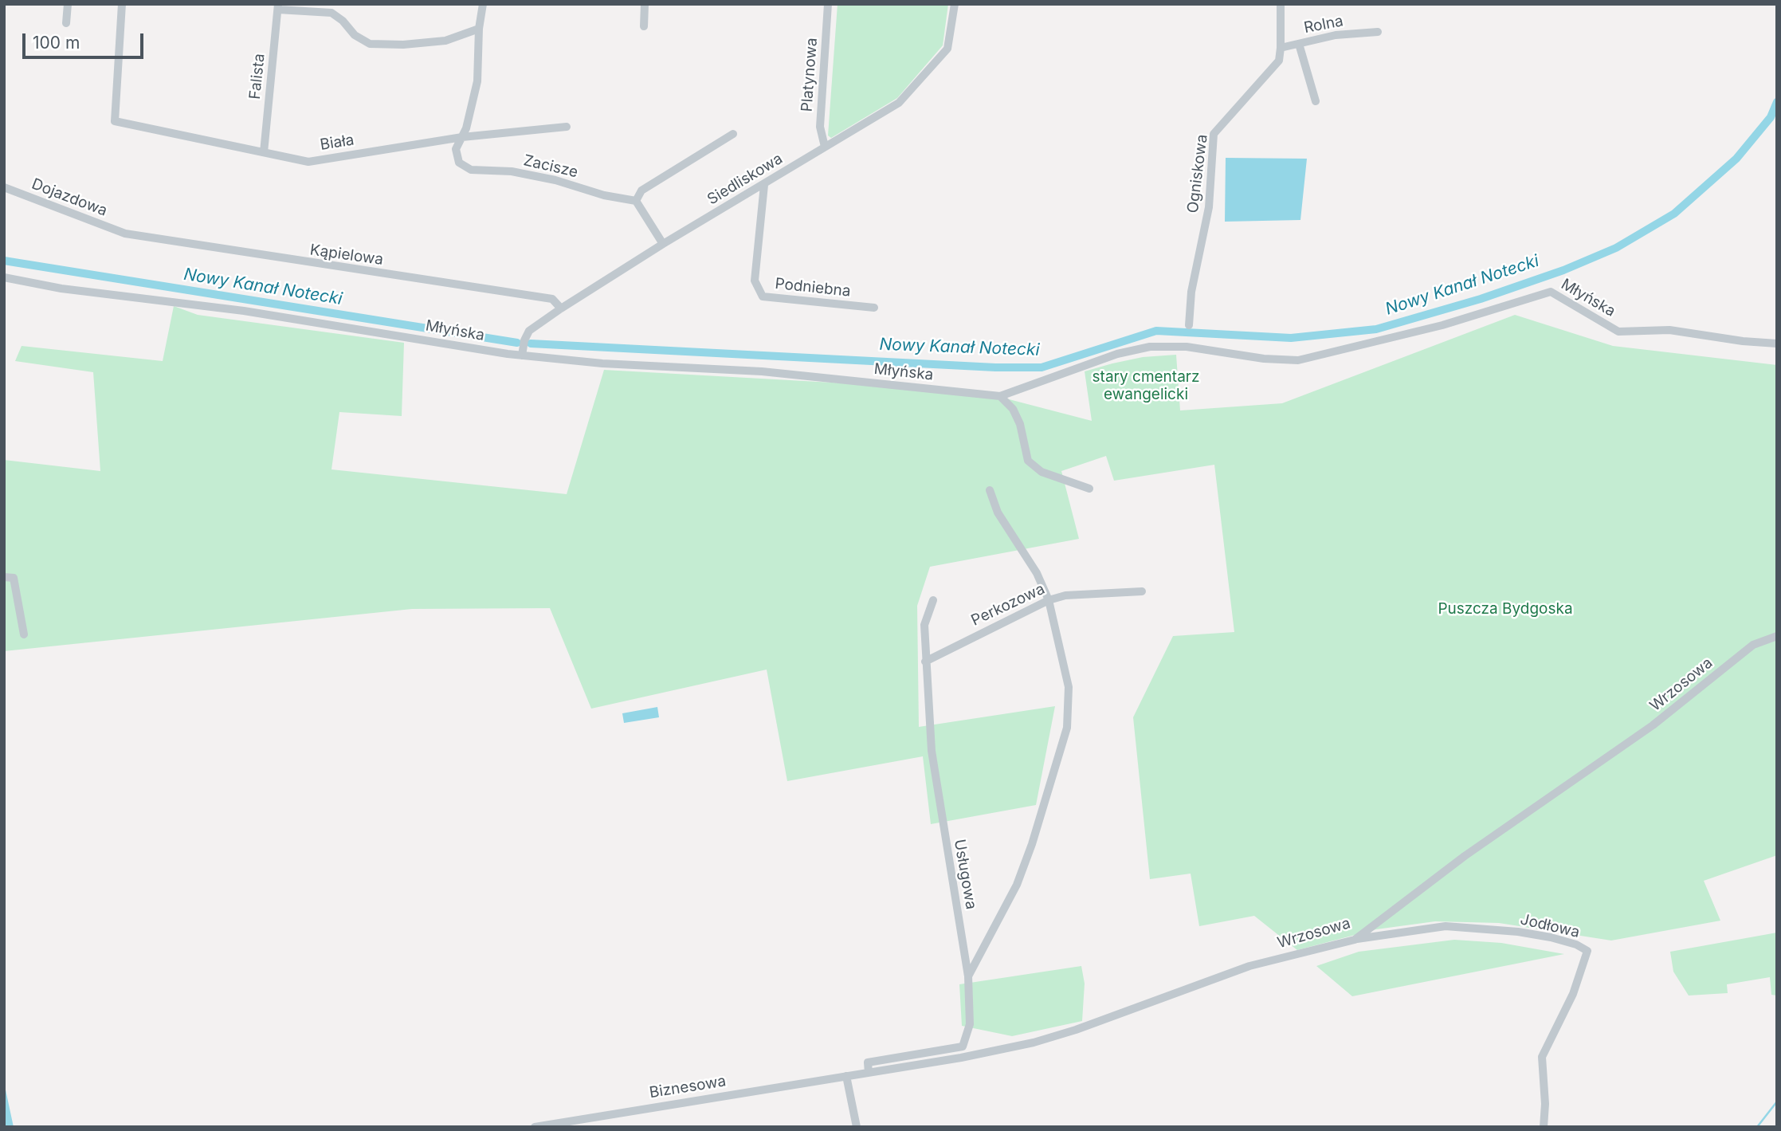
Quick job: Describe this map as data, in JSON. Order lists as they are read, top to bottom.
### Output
{
  "streets": {
    "street": [
      "Rolna",
      "Platynowa",
      "Falista",
      "Biała",
      "Zacisze",
      "Ogniskowa",
      "Siedliskowa",
      "Dojazdowa",
      "Kąpielowa",
      "Podniebna",
      "Młyńska",
      "Perkozowa",
      "Wrzosowa",
      "Usługowa",
      "Jodłowa",
      "Biznesowa"
    ]
  },
  "crossings": [
    ["Rolna", "Ogniskowa"],
    ["Platynowa", "Siedliskowa"],
    ["Falista", "Biała"],
    ["Biała", "Zacisze"],
    ["Siedliskowa", "Kąpielowa"],
    ["Siedliskowa", "Podniebna"],
    ["Siedliskowa", "Młyńska"],
    ["Dojazdowa", "Kąpielowa"],
    ["Perkozowa", "Usługowa"],
    ["Wrzosowa", "Usługowa"],
    ["Wrzosowa", "Jodłowa"],
    ["Wrzosowa", "Biznesowa"]
  ],
  "water": ["Nowy Kanał Notecki"],
  "parks": ["stary cmentarz ewangelicki", "Puszcza Bydgoska"],
  "scale_bar": "100 m"
}
